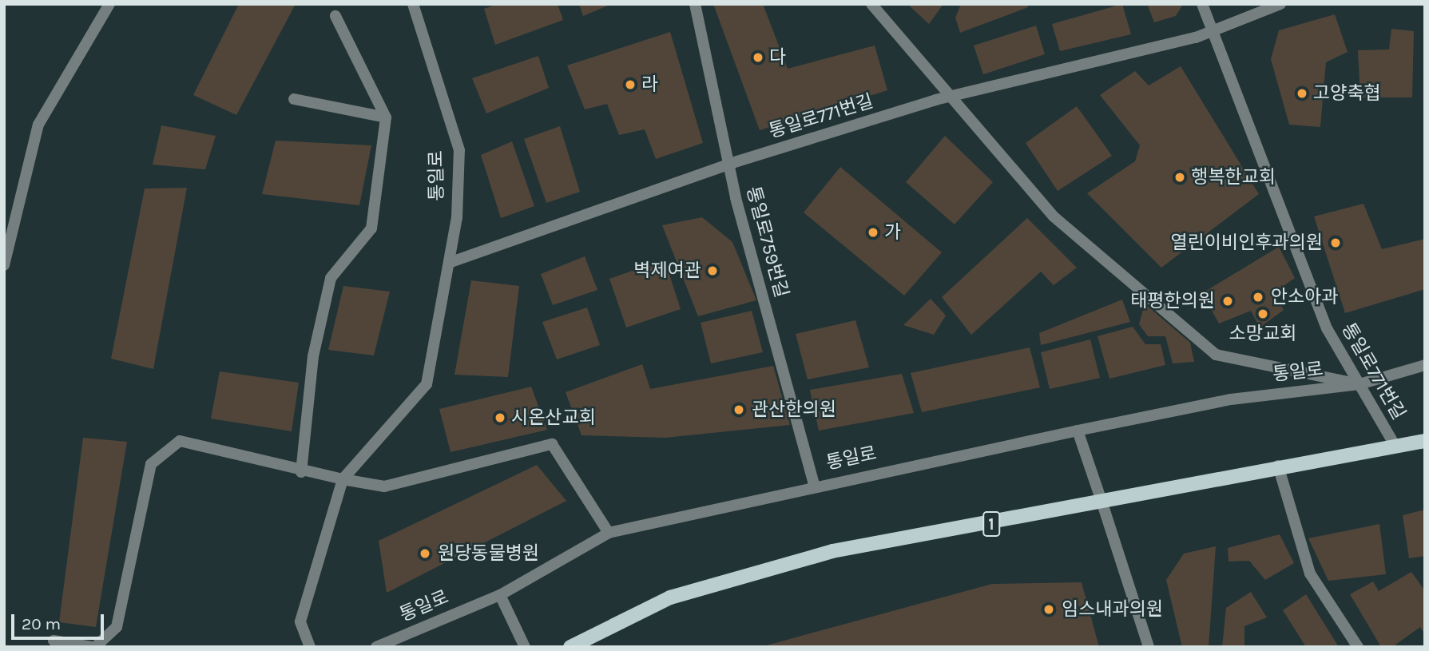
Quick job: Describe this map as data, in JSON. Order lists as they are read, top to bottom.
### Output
{
  "streets": {
    "main road": ["1"],
    "street": ["통일로771번길", "통일로", "통일로759번길"]
  },
  "crossings": [
    ["통일로771번길", "통일로"],
    ["통일로771번길", "통일로759번길"],
    ["통일로771번길", "1"],
    ["통일로", "통일로759번길"]
  ],
  "places": [
    "다",
    "라",
    "고양축협",
    "행복한교회",
    "가",
    "열린이비인후과의원",
    "벽제여관",
    "안소아과",
    "태평한의원",
    "소망교회",
    "관산한의원",
    "시온산교회",
    "원당동물병원",
    "임스내과의원"
  ],
  "scale_bar": "20 m"
}
